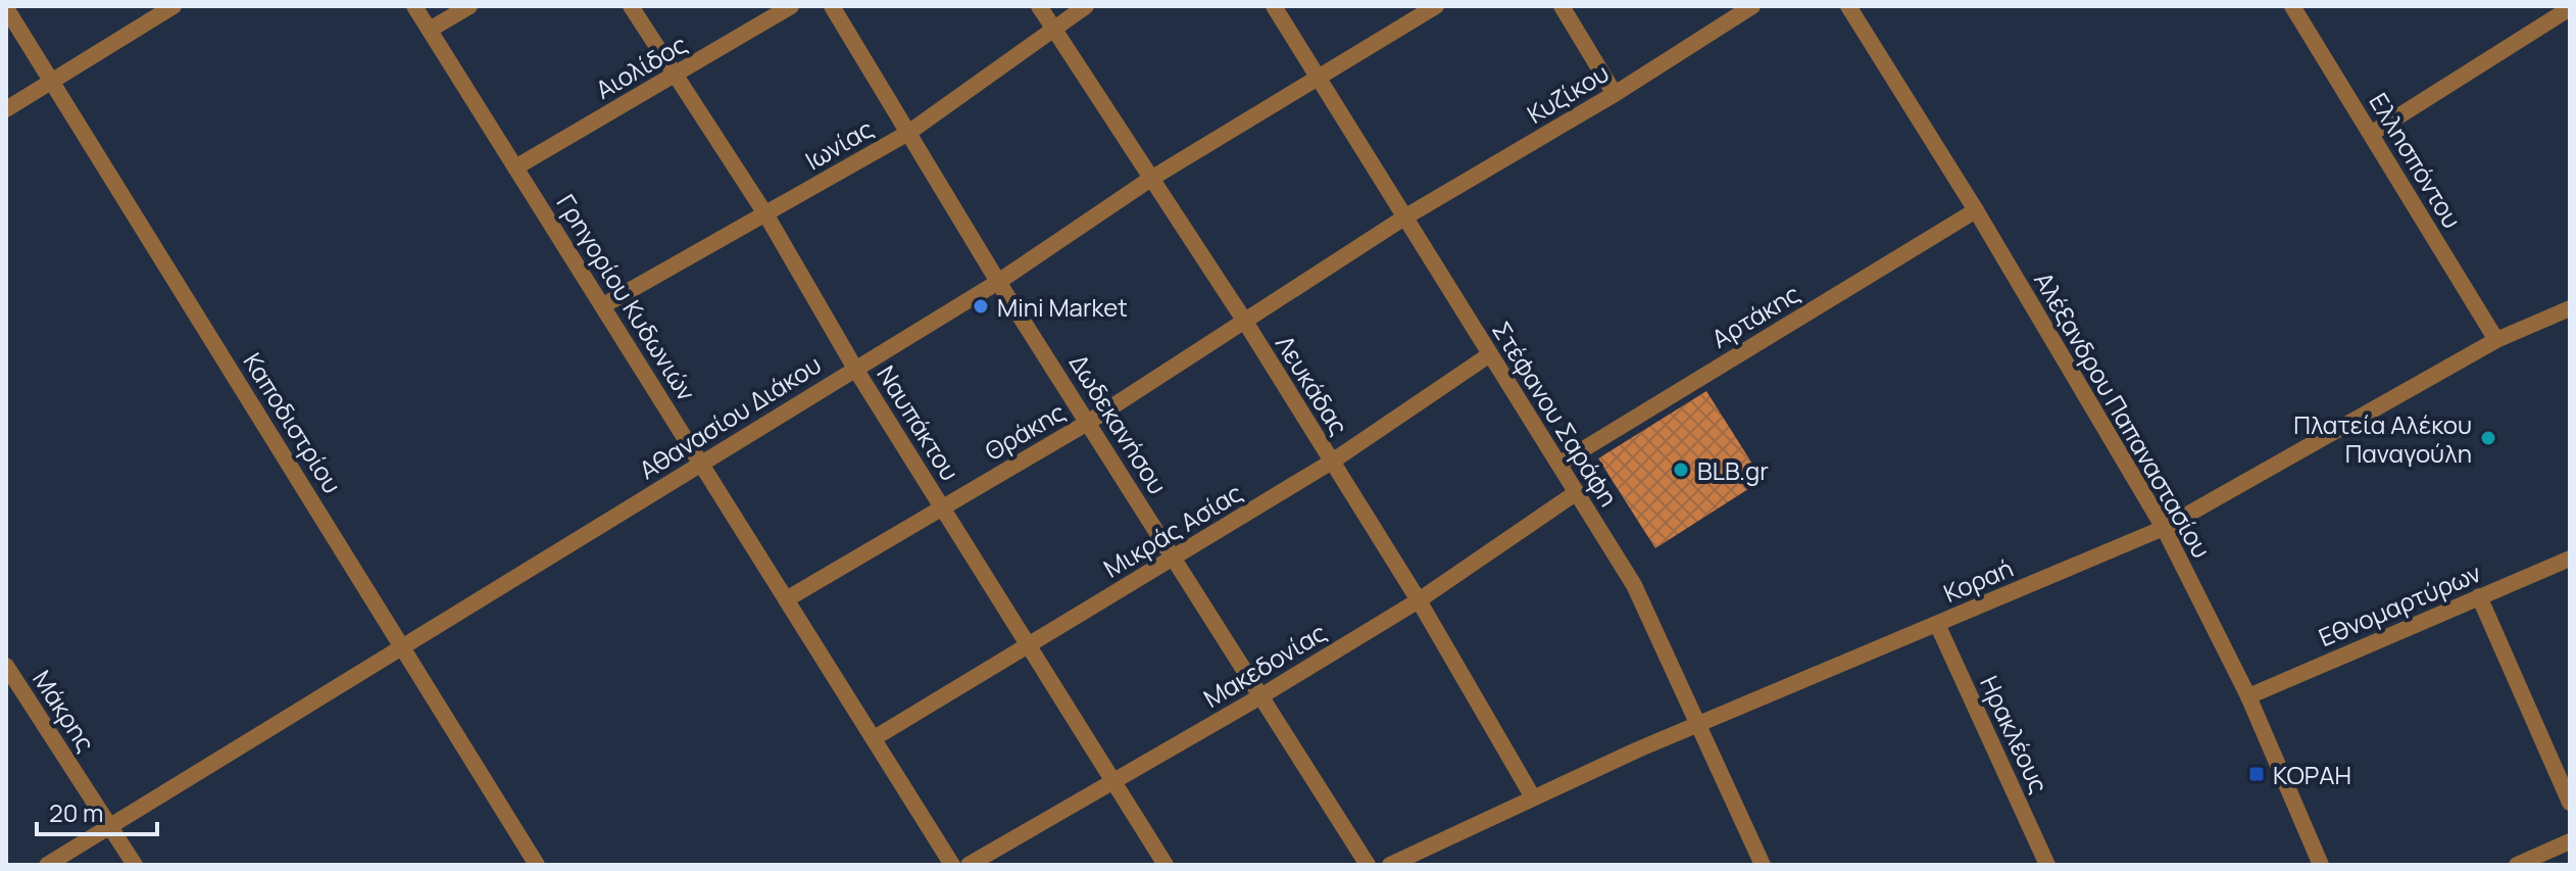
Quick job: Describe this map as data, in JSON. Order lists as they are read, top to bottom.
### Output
{
  "streets": {
    "street": [
      "Αιολίδος",
      "Κυζίκου",
      "Ιωνίας",
      "Ελλησπόντου",
      "Γρηγορίου Κυδωνιών",
      "Αρτάκης",
      "Λευκάδας",
      "Στέφανου Σαράφη",
      "Αλέξανδρου Παπαναστασίου",
      "Αθανασίου Διάκου",
      "Καποδιστρίου",
      "Ναυπάκτου",
      "Δωδεκανήσου",
      "Θράκης",
      "Μικράς Ασίας",
      "Κοραή",
      "Εθνομαρτύρων",
      "Μακεδονίας",
      "Μάκρης",
      "Ηρακλέους"
    ]
  },
  "crossings": [
    ["Αιολίδος", "Γρηγορίου Κυδωνιών"],
    ["Αιολίδος", "Ναυπάκτου"],
    ["Κυζίκου", "Στέφανου Σαράφη"],
    ["Κυζίκου", "Θράκης"],
    ["Ιωνίας", "Γρηγορίου Κυδωνιών"],
    ["Ιωνίας", "Λευκάδας"],
    ["Ιωνίας", "Ναυπάκτου"],
    ["Ιωνίας", "Δωδεκανήσου"],
    ["Ελλησπόντου", "Κοραή"],
    ["Γρηγορίου Κυδωνιών", "Αθανασίου Διάκου"],
    ["Γρηγορίου Κυδωνιών", "Θράκης"],
    ["Γρηγορίου Κυδωνιών", "Μικράς Ασίας"],
    ["Αρτάκης", "Στέφανου Σαράφη"],
    ["Αρτάκης", "Αλέξανδρου Παπαναστασίου"],
    ["Λευκάδας", "Αθανασίου Διάκου"],
    ["Λευκάδας", "Θράκης"],
    ["Λευκάδας", "Μικράς Ασίας"],
    ["Λευκάδας", "Κοραή"],
    ["Λευκάδας", "Μακεδονίας"],
    ["Στέφανου Σαράφη", "Αθανασίου Διάκου"],
    ["Στέφανου Σαράφη", "Θράκης"],
    ["Στέφανου Σαράφη", "Μικράς Ασίας"],
    ["Στέφανου Σαράφη", "Κοραή"],
    ["Στέφανου Σαράφη", "Μακεδονίας"],
    ["Αλέξανδρου Παπαναστασίου", "Κοραή"],
    ["Αλέξανδρου Παπαναστασίου", "Εθνομαρτύρων"],
    ["Αθανασίου Διάκου", "Καποδιστρίου"],
    ["Αθανασίου Διάκου", "Ναυπάκτου"],
    ["Αθανασίου Διάκου", "Δωδεκανήσου"],
    ["Αθανασίου Διάκου", "Μάκρης"],
    ["Ναυπάκτου", "Θράκης"],
    ["Ναυπάκτου", "Μικράς Ασίας"],
    ["Ναυπάκτου", "Μακεδονίας"],
    ["Δωδεκανήσου", "Θράκης"],
    ["Δωδεκανήσου", "Μικράς Ασίας"],
    ["Δωδεκανήσου", "Μακεδονίας"],
    ["Κοραή", "Ηρακλέους"]
  ],
  "places": {
    "other": ["Mini Market", "Πλατεία Αλέκου Παναγούλη", "BLB.gr"],
    "transit": ["ΚΟΡΑΗ"]
  },
  "scale_bar": "20 m"
}
